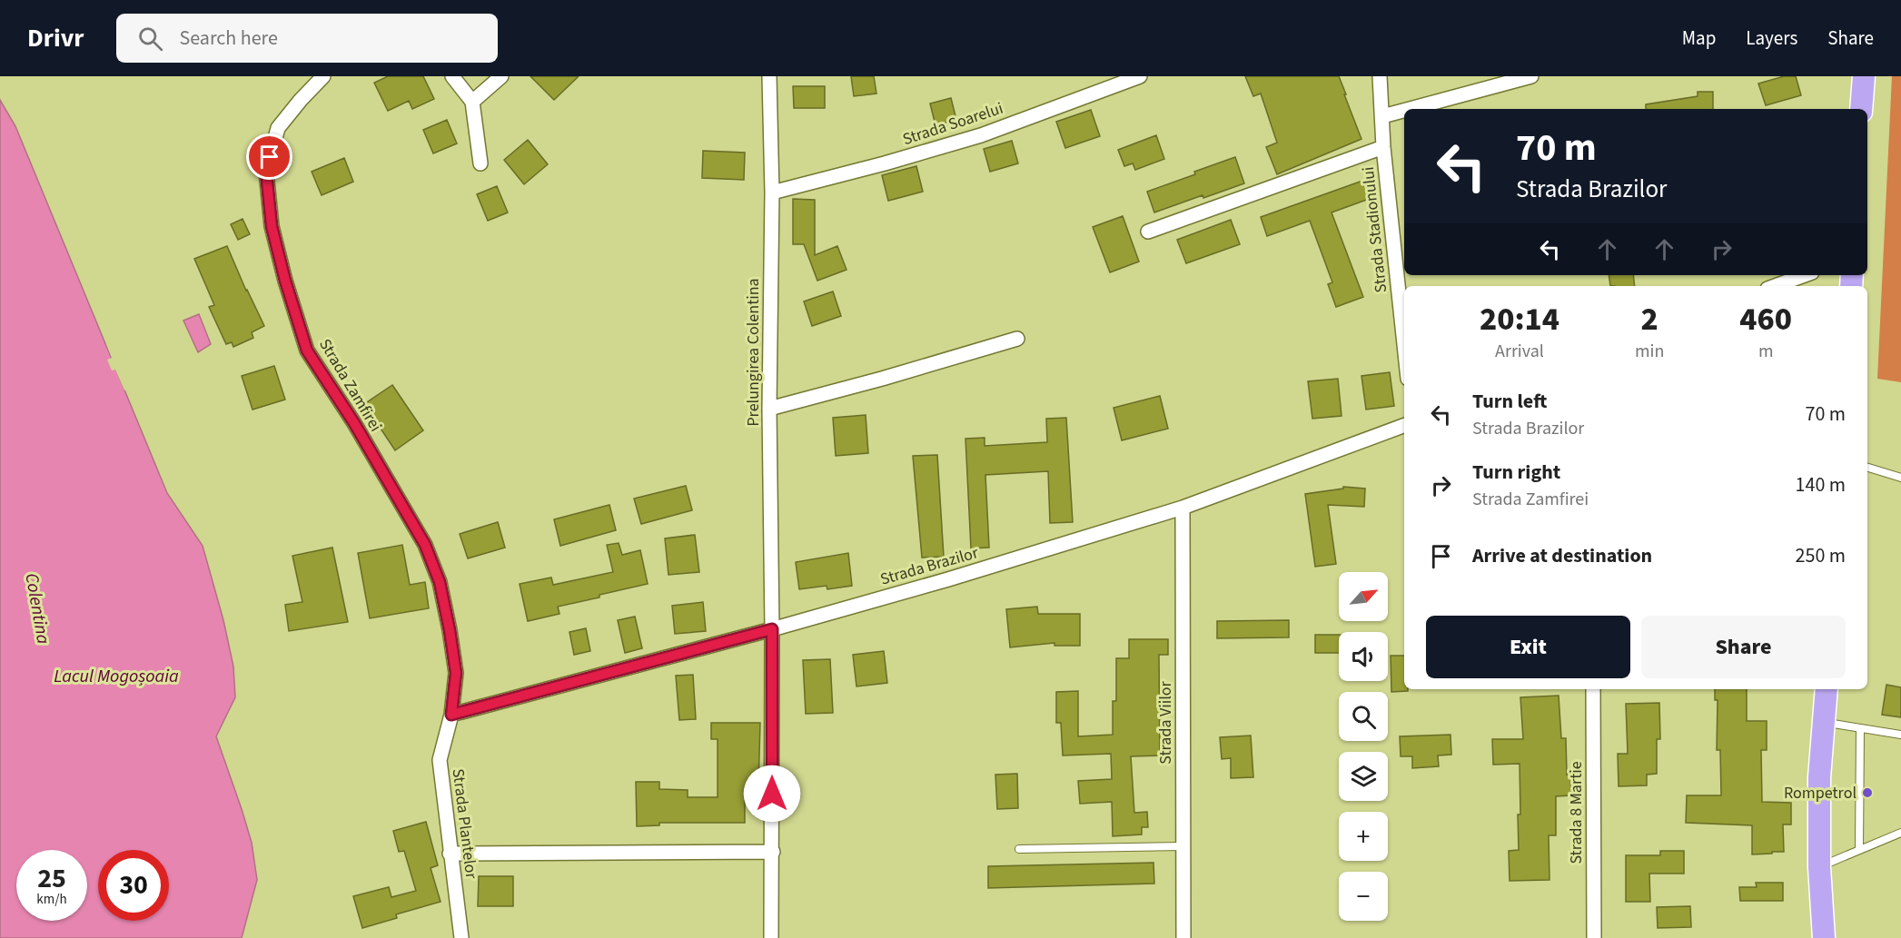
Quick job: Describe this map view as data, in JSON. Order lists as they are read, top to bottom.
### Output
{
  "streets": {
    "street": [
      "Strada Soarelui",
      "Strada Stadionului",
      "Prelungirea Colentina",
      "Strada Zamfirei",
      "Strada Brazilor",
      "Strada Viilor",
      "Strada 8 Martie",
      "Strada Plantelor"
    ]
  },
  "crossings": [
    ["Strada Soarelui", "Prelungirea Colentina"],
    ["Prelungirea Colentina", "Strada Brazilor"],
    ["Strada Zamfirei", "Strada Brazilor"],
    ["Strada Zamfirei", "Strada Plantelor"],
    ["Strada Brazilor", "Strada Viilor"],
    ["Strada Brazilor", "Strada Plantelor"]
  ],
  "water": ["Colentina", "Lacul Mogoșoaia"],
  "places": ["Rompetrol"],
  "north": "top right",
  "page": {
    "header": "Drivr",
    "search": "Search here",
    "nav": ["Map", "Layers", "Share"],
    "turn": ["70 m", "Strada Brazilor"],
    "eta": [
      "20:14",
      "Arrival",
      "2",
      "min",
      "460",
      "m"
    ],
    "list": [
      {
        "name": "Turn left",
        "note": "Strada Brazilor",
        "value": "70 m"
      },
      {
        "name": "Turn right",
        "note": "Strada Zamfirei",
        "value": "140 m"
      },
      {
        "name": "Arrive at destination",
        "value": "250 m"
      }
    ],
    "map_buttons": ["+", "−"],
    "buttons": ["Exit", "Share"],
    "speed": "25 km/h",
    "limit": "30"
  }
}
